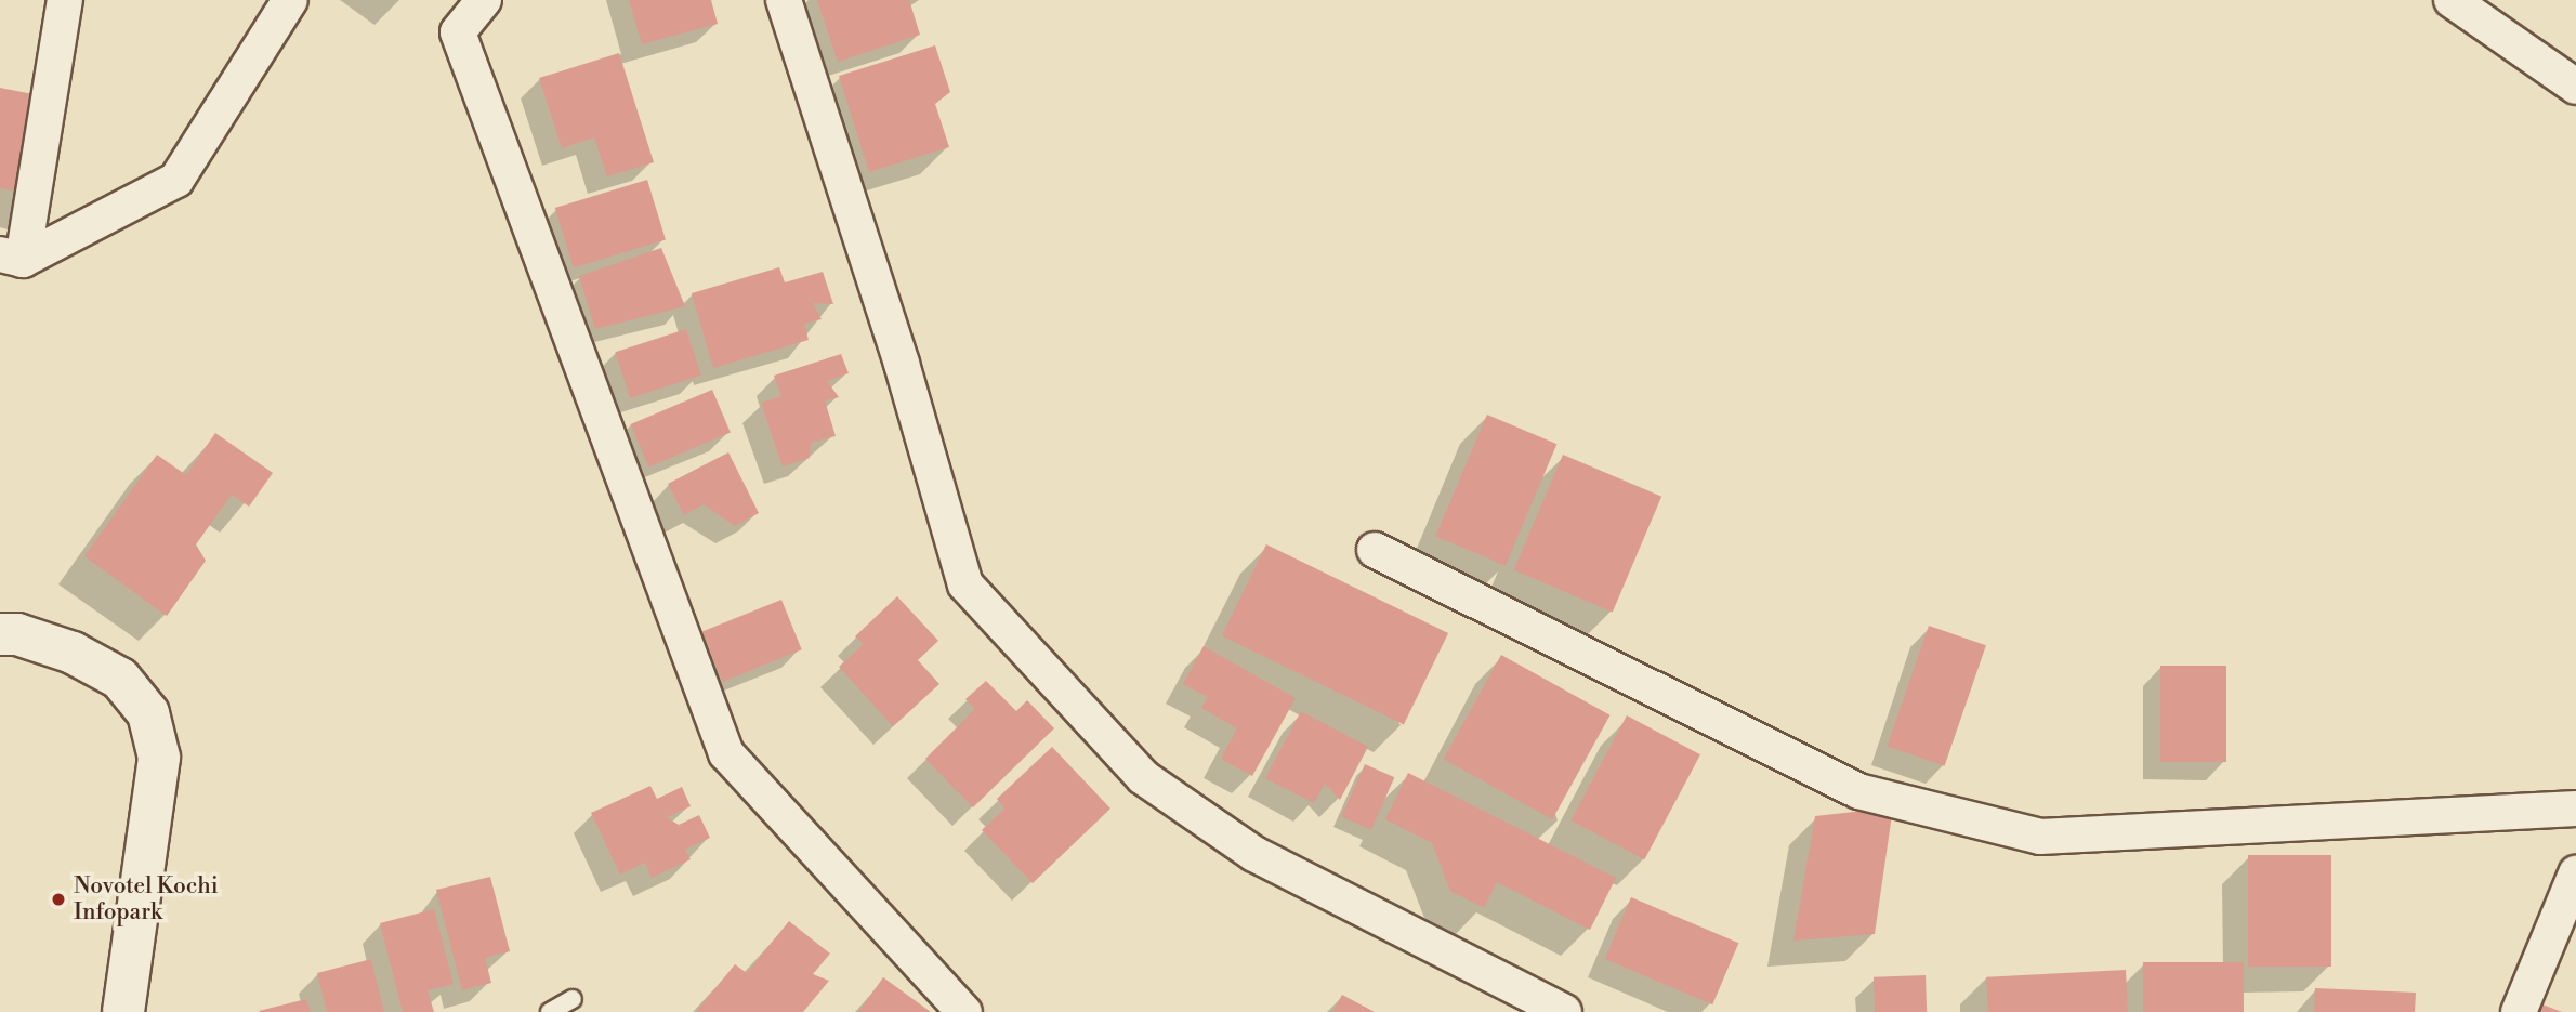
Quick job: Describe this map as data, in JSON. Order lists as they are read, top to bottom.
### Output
{
  "places": ["Novotel Kochi Infopark"]
}
